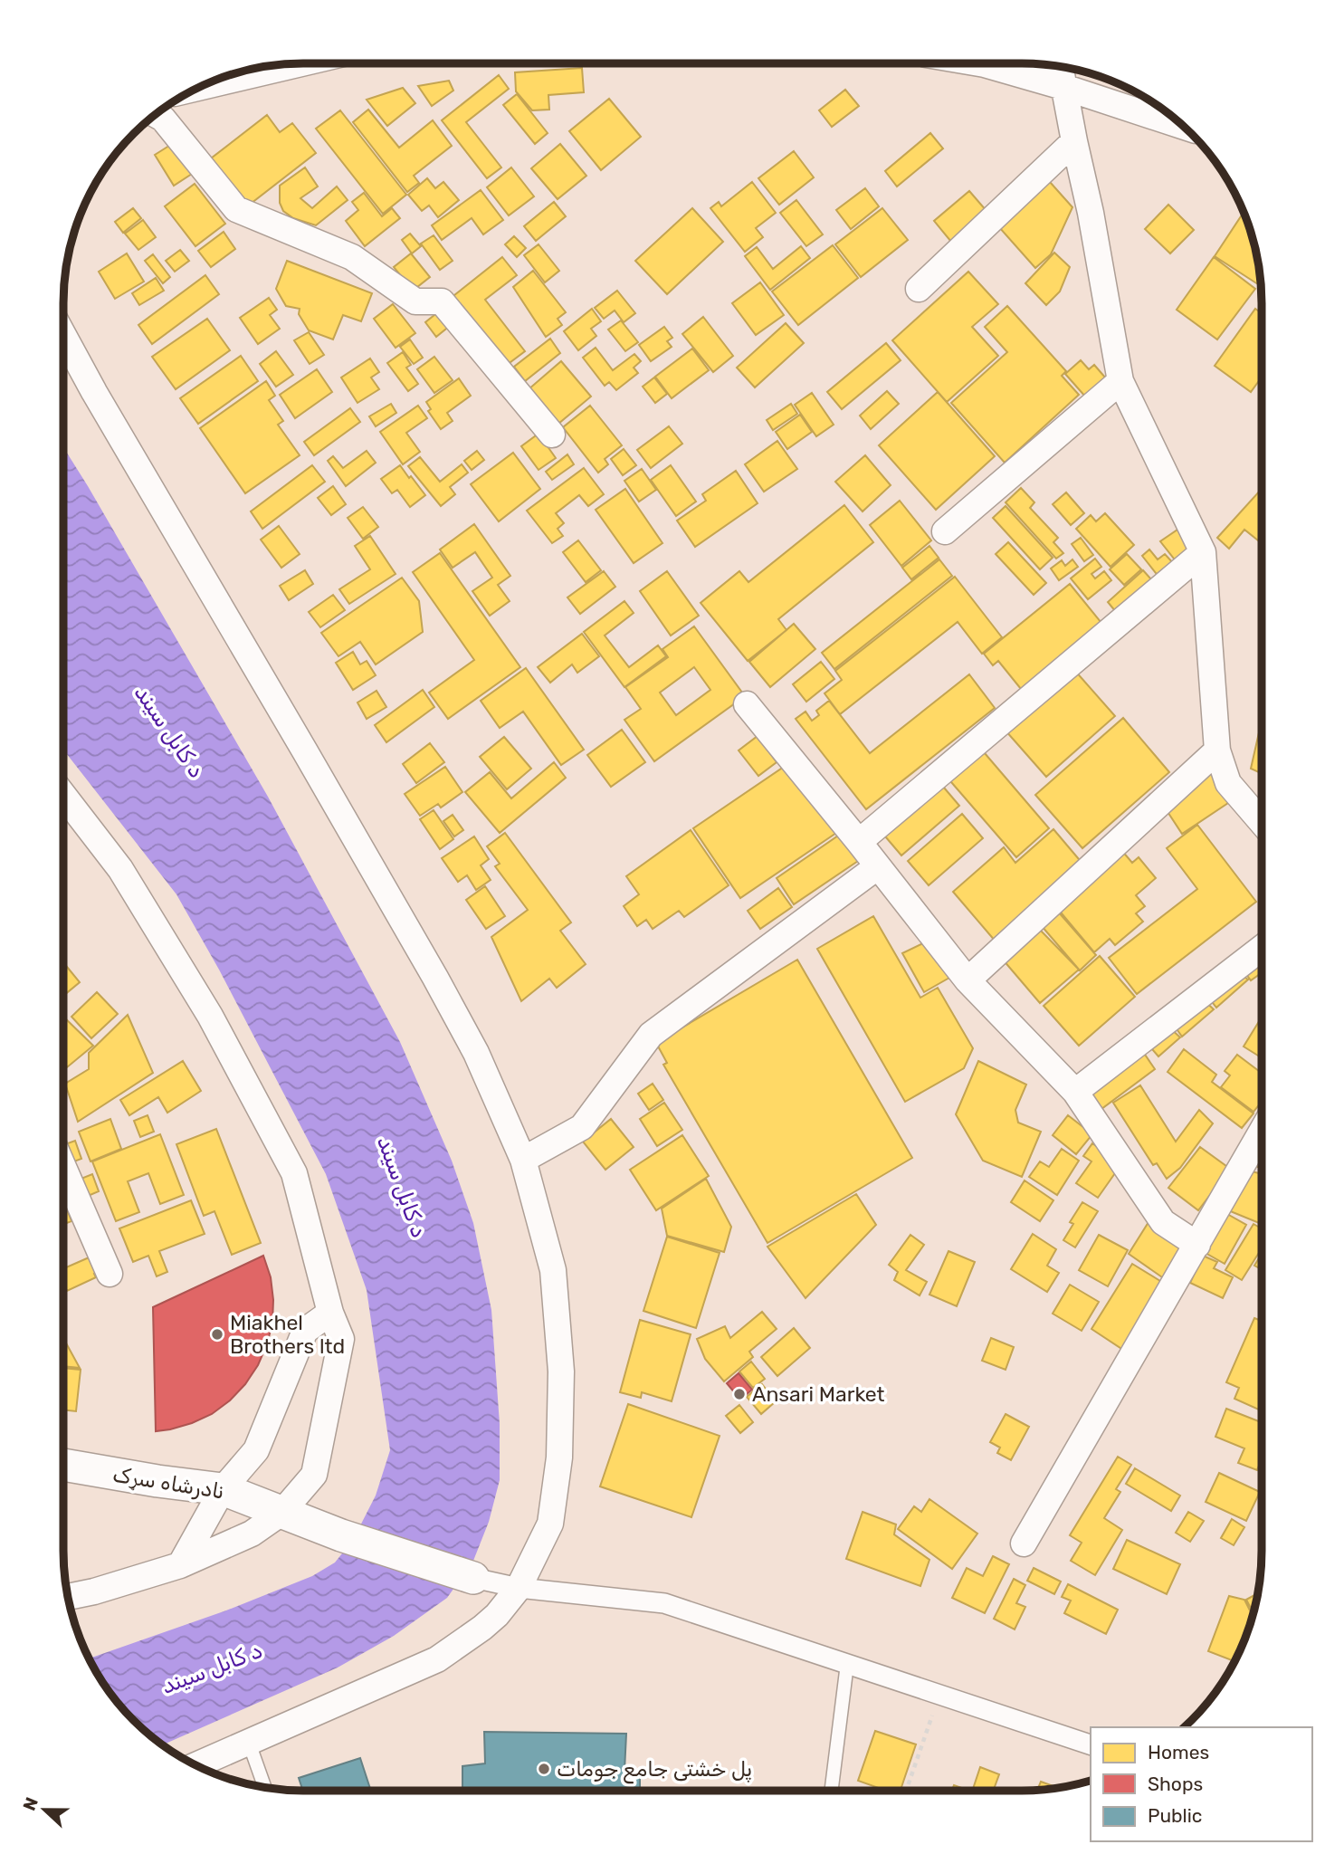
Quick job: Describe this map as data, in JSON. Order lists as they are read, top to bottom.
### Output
{
  "streets": {
    "street": ["نادرشاه سړک"]
  },
  "water": ["د کابل سيند"],
  "places": ["Miakhel Brothers ltd", "Ansari Market", "پل خشتی جامع جومات"],
  "legend": ["Homes", "Shops", "Public"],
  "north": "left"
}
